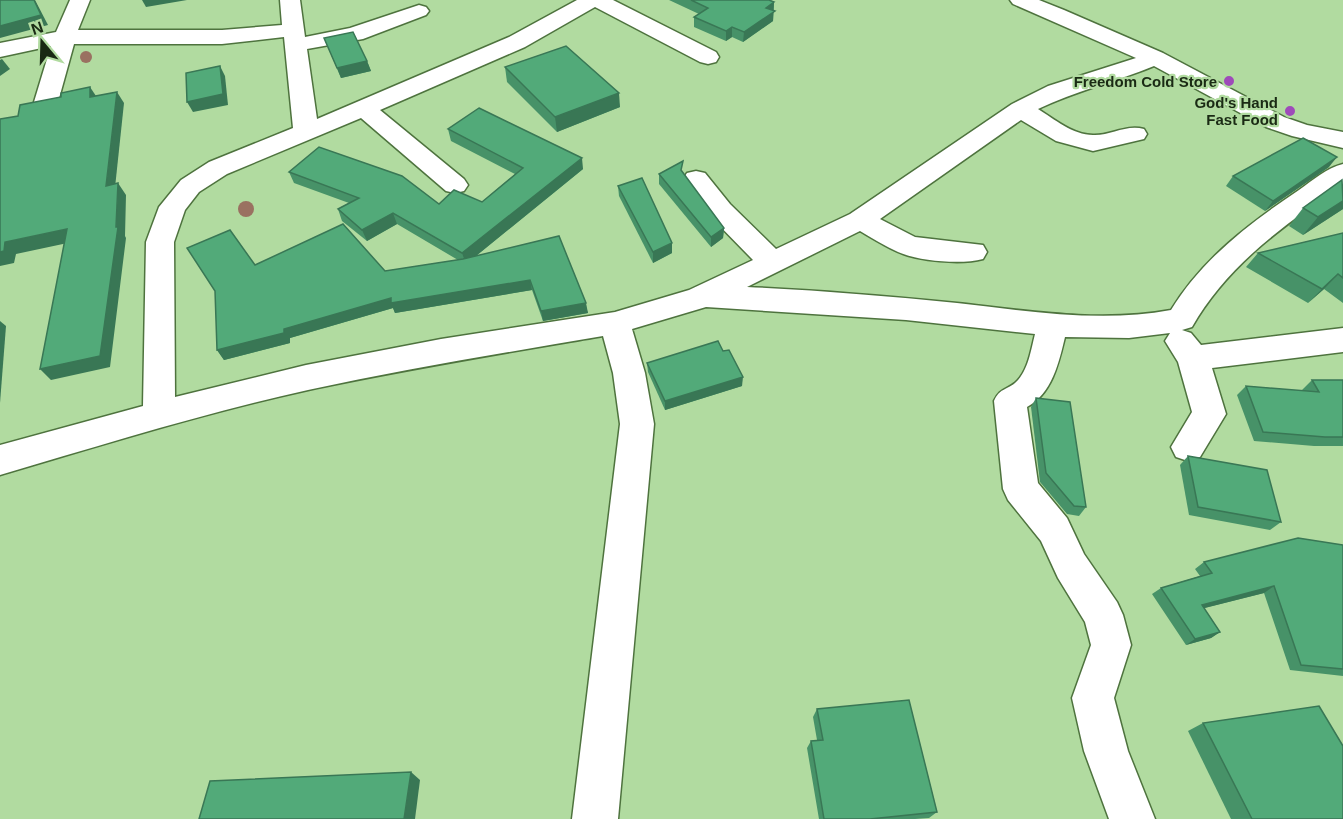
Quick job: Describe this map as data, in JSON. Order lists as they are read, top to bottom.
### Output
{
  "places": ["Freedom Cold Store", "God's Hand Fast Food"],
  "north": "top"
}
